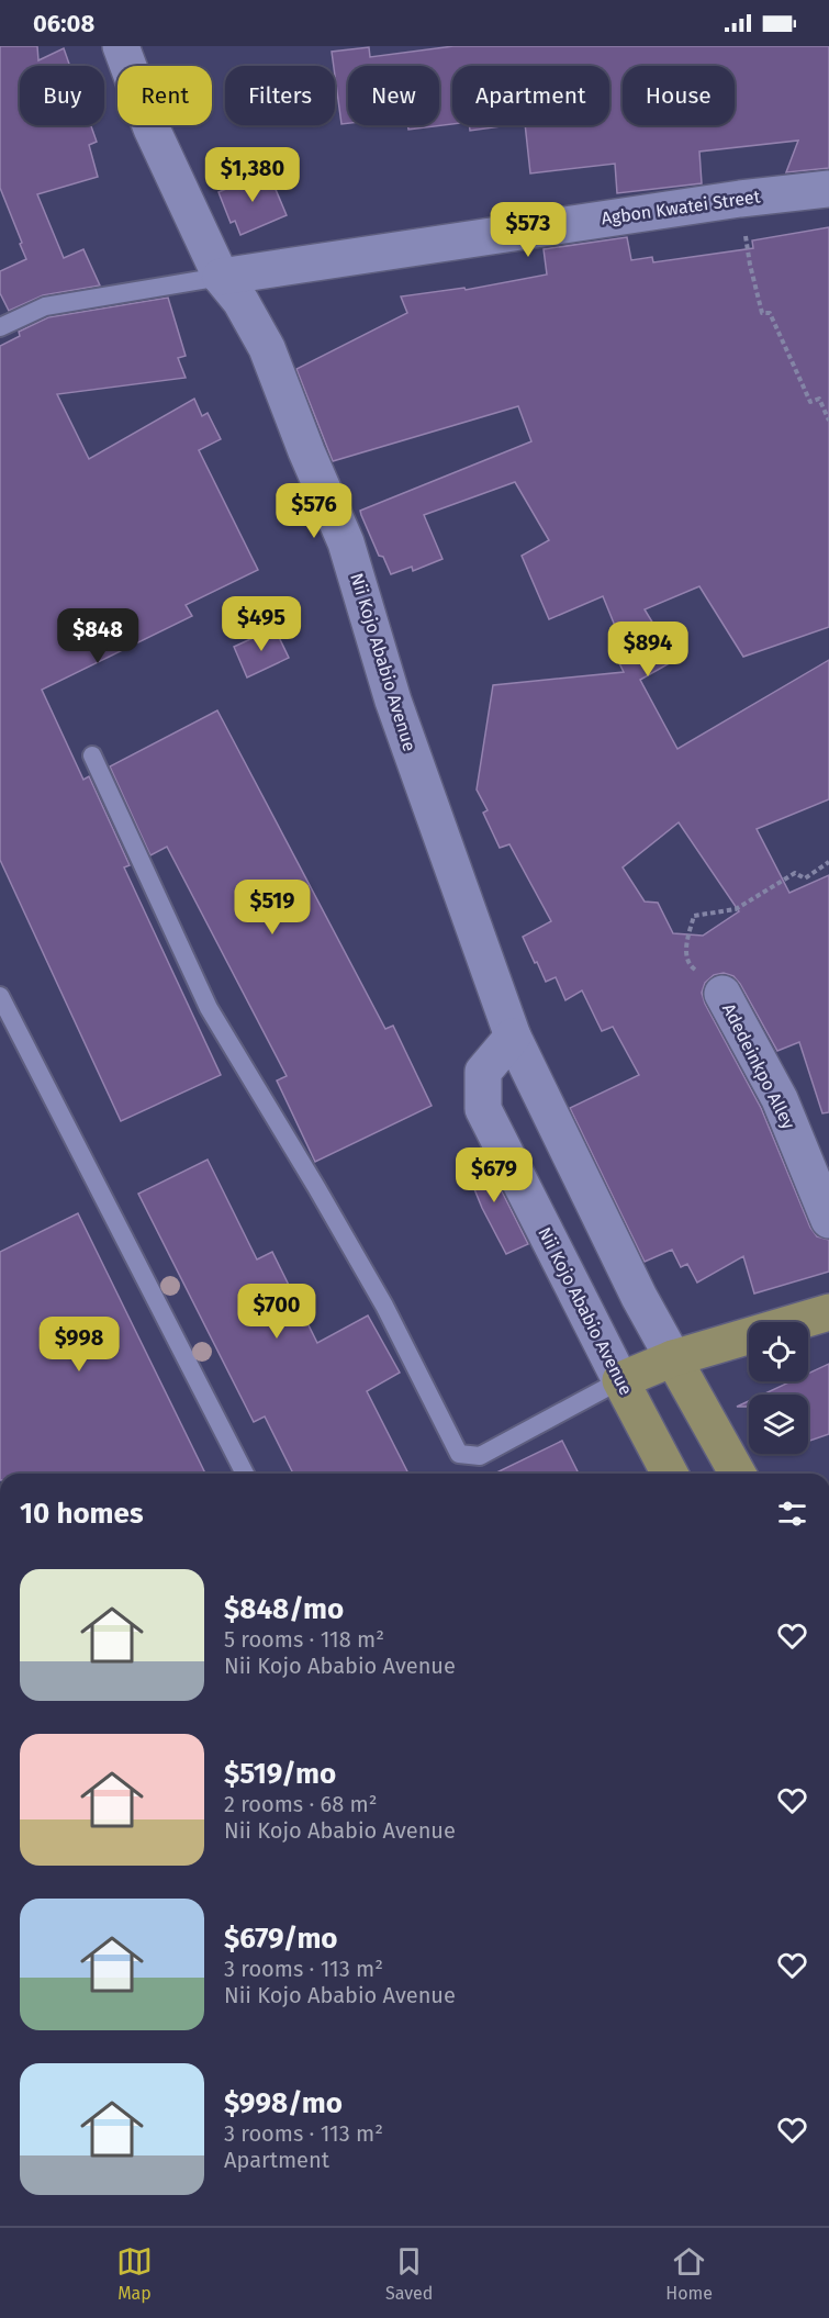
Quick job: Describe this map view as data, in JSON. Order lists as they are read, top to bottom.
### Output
{
  "streets": {
    "main road": ["Nii Kojo Ababio Avenue"],
    "street": ["Agbon Kwatei Street", "Adedeinkpo Alley"]
  },
  "crossings": [
    ["Agbon Kwatei Street", "Nii Kojo Ababio Avenue"]
  ],
  "page": {
    "status": "06:08",
    "chip": [
      "Buy",
      "Rent",
      "Filters",
      "New",
      "Apartment",
      "House"
    ],
    "price": [
      "$1,380",
      "$573",
      "$576",
      "$495",
      "$848",
      "$894",
      "$519",
      "$679",
      "$700",
      "$998"
    ],
    "heading": "10 homes",
    "list": [
      {
        "name": "$848/mo",
        "note": "5 rooms · 118 m² · Nii Kojo Ababio Avenue"
      },
      {
        "name": "$519/mo",
        "note": "2 rooms · 68 m² · Nii Kojo Ababio Avenue"
      },
      {
        "name": "$679/mo",
        "note": "3 rooms · 113 m² · Nii Kojo Ababio Avenue"
      },
      {
        "name": "$998/mo",
        "note": "3 rooms · 113 m² · Apartment"
      }
    ],
    "tabs": ["Map", "Saved", "Home"]
  }
}
